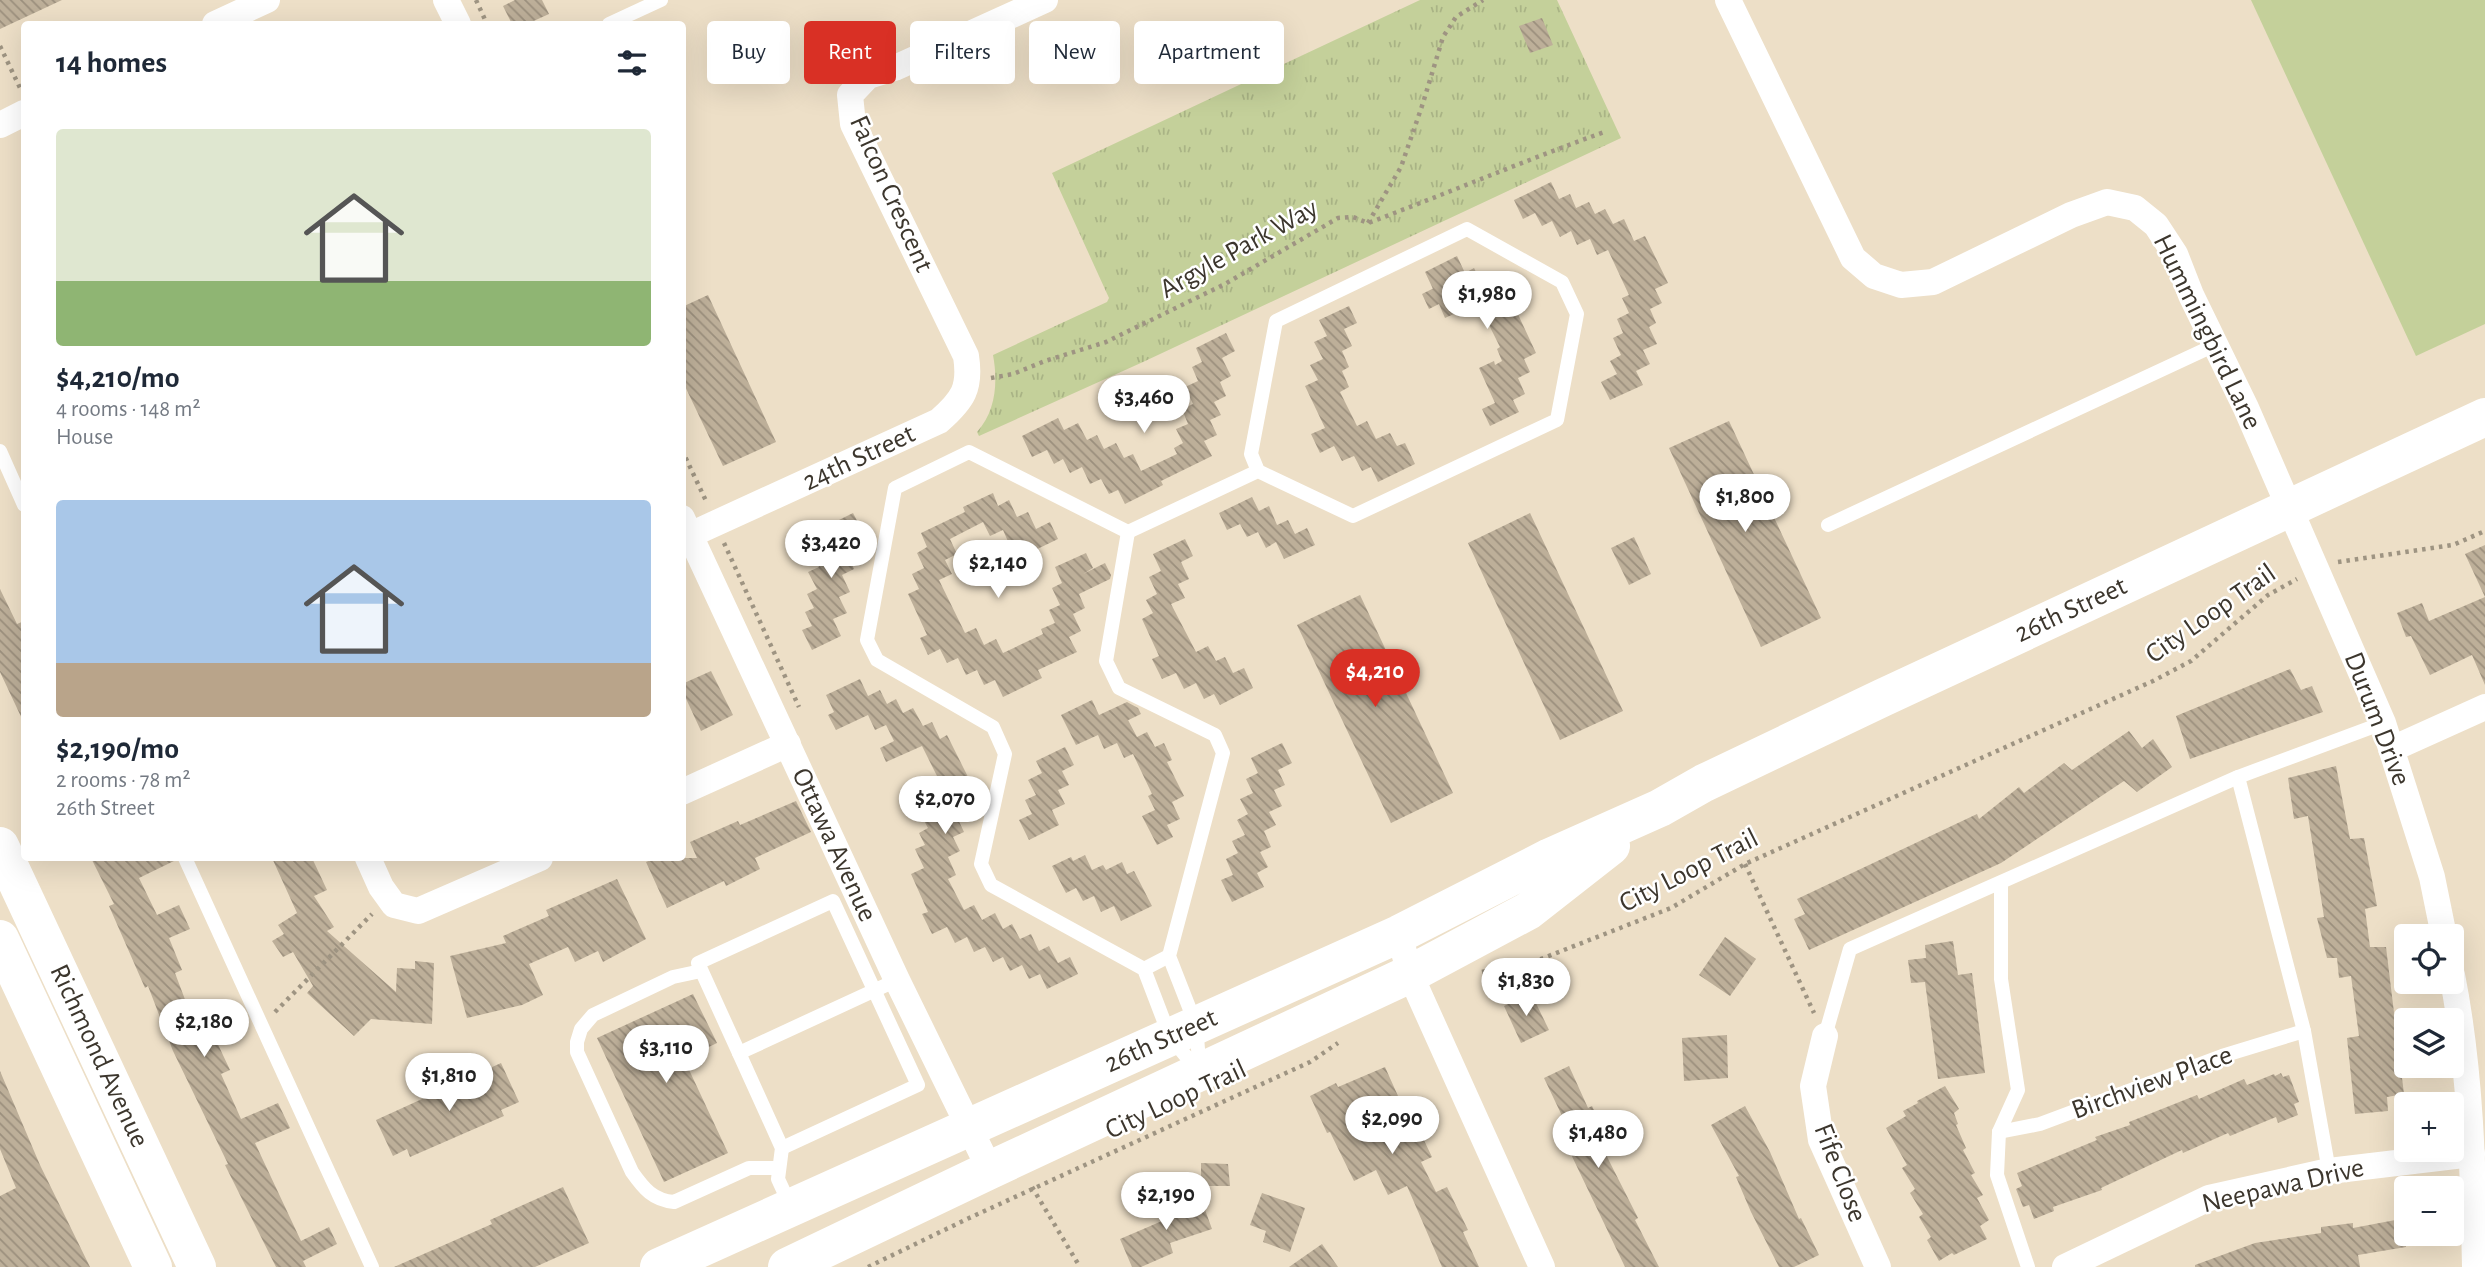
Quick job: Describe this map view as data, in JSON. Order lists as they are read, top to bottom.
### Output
{
  "streets": {
    "street": [
      "Falcon Crescent",
      "Hummingbird Lane",
      "24th Street",
      "26th Street",
      "Durum Drive",
      "Ottawa Avenue",
      "Richmond Avenue",
      "Fife Close",
      "Neepawa Drive"
    ],
    "lane": ["Birchview Place"],
    "path": ["Argyle Park Way", "City Loop Trail"]
  },
  "crossings": [
    ["Falcon Crescent", "Argyle Park Way"],
    ["Falcon Crescent", "24th Street"],
    ["Argyle Park Way", "24th Street"],
    ["Hummingbird Lane", "26th Street"],
    ["Hummingbird Lane", "Durum Drive"],
    ["24th Street", "Ottawa Avenue"],
    ["26th Street", "Durum Drive"],
    ["26th Street", "Ottawa Avenue"],
    ["City Loop Trail", "Durum Drive"]
  ],
  "page": {
    "chip": [
      "Buy",
      "Rent",
      "Filters",
      "New",
      "Apartment"
    ],
    "heading": "14 homes",
    "list": [
      {
        "name": "$4,210/mo",
        "note": "4 rooms · 148 m² · House"
      },
      {
        "name": "$2,190/mo",
        "note": "2 rooms · 78 m² · 26th Street"
      }
    ],
    "price": [
      "$1,980",
      "$3,460",
      "$1,800",
      "$3,420",
      "$2,140",
      "$4,210",
      "$2,070",
      "$1,830",
      "$2,180",
      "$3,110",
      "$1,810",
      "$2,090",
      "$1,480",
      "$2,190"
    ],
    "map_buttons": ["+", "−"]
  }
}
